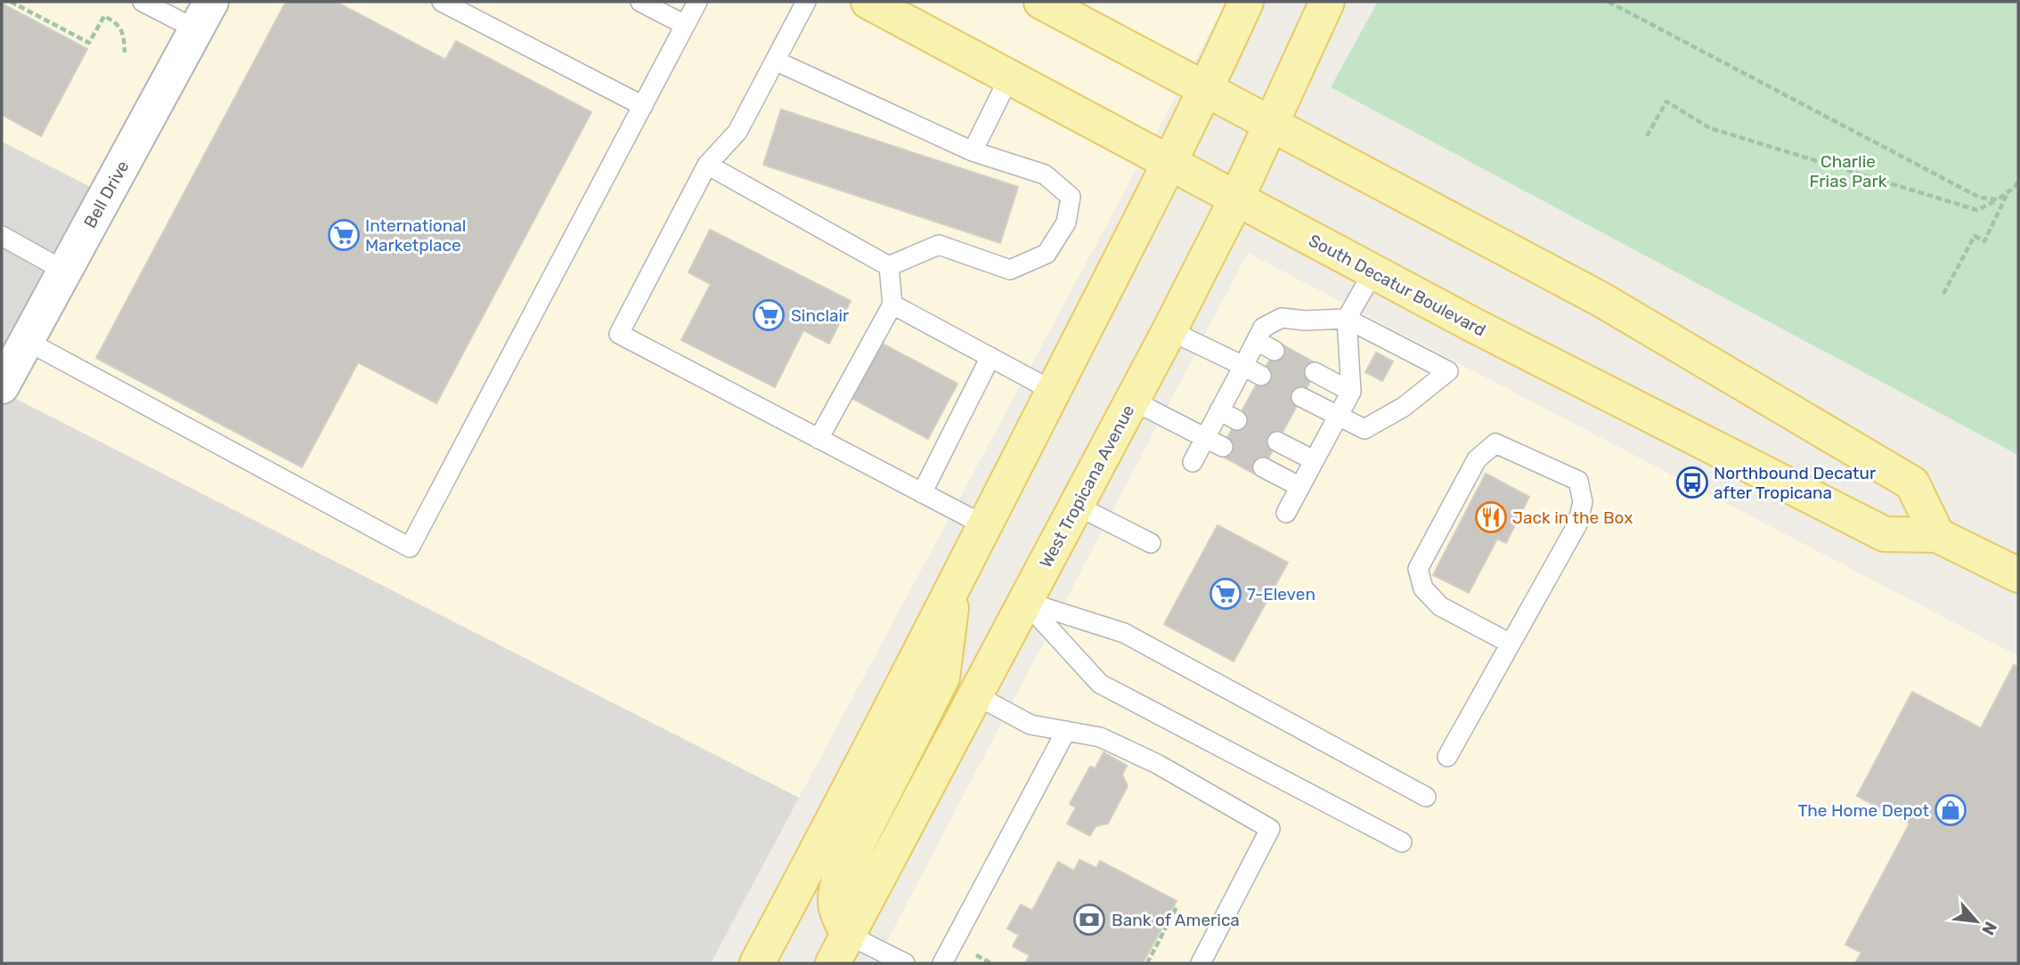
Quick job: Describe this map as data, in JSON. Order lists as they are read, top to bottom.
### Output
{
  "streets": {
    "main road": ["South Decatur Boulevard", "West Tropicana Avenue"],
    "street": ["Bell Drive"]
  },
  "crossings": [
    ["South Decatur Boulevard", "West Tropicana Avenue"]
  ],
  "parks": ["Charlie Frias Park"],
  "places": {
    "supermarket": ["International Marketplace", "Sinclair", "7-Eleven"],
    "bus stop": ["Northbound Decatur after Tropicana"],
    "restaurant": ["Jack in the Box"],
    "shop": ["The Home Depot"],
    "bank": ["Bank of America"]
  },
  "north": "bottom right"
}
